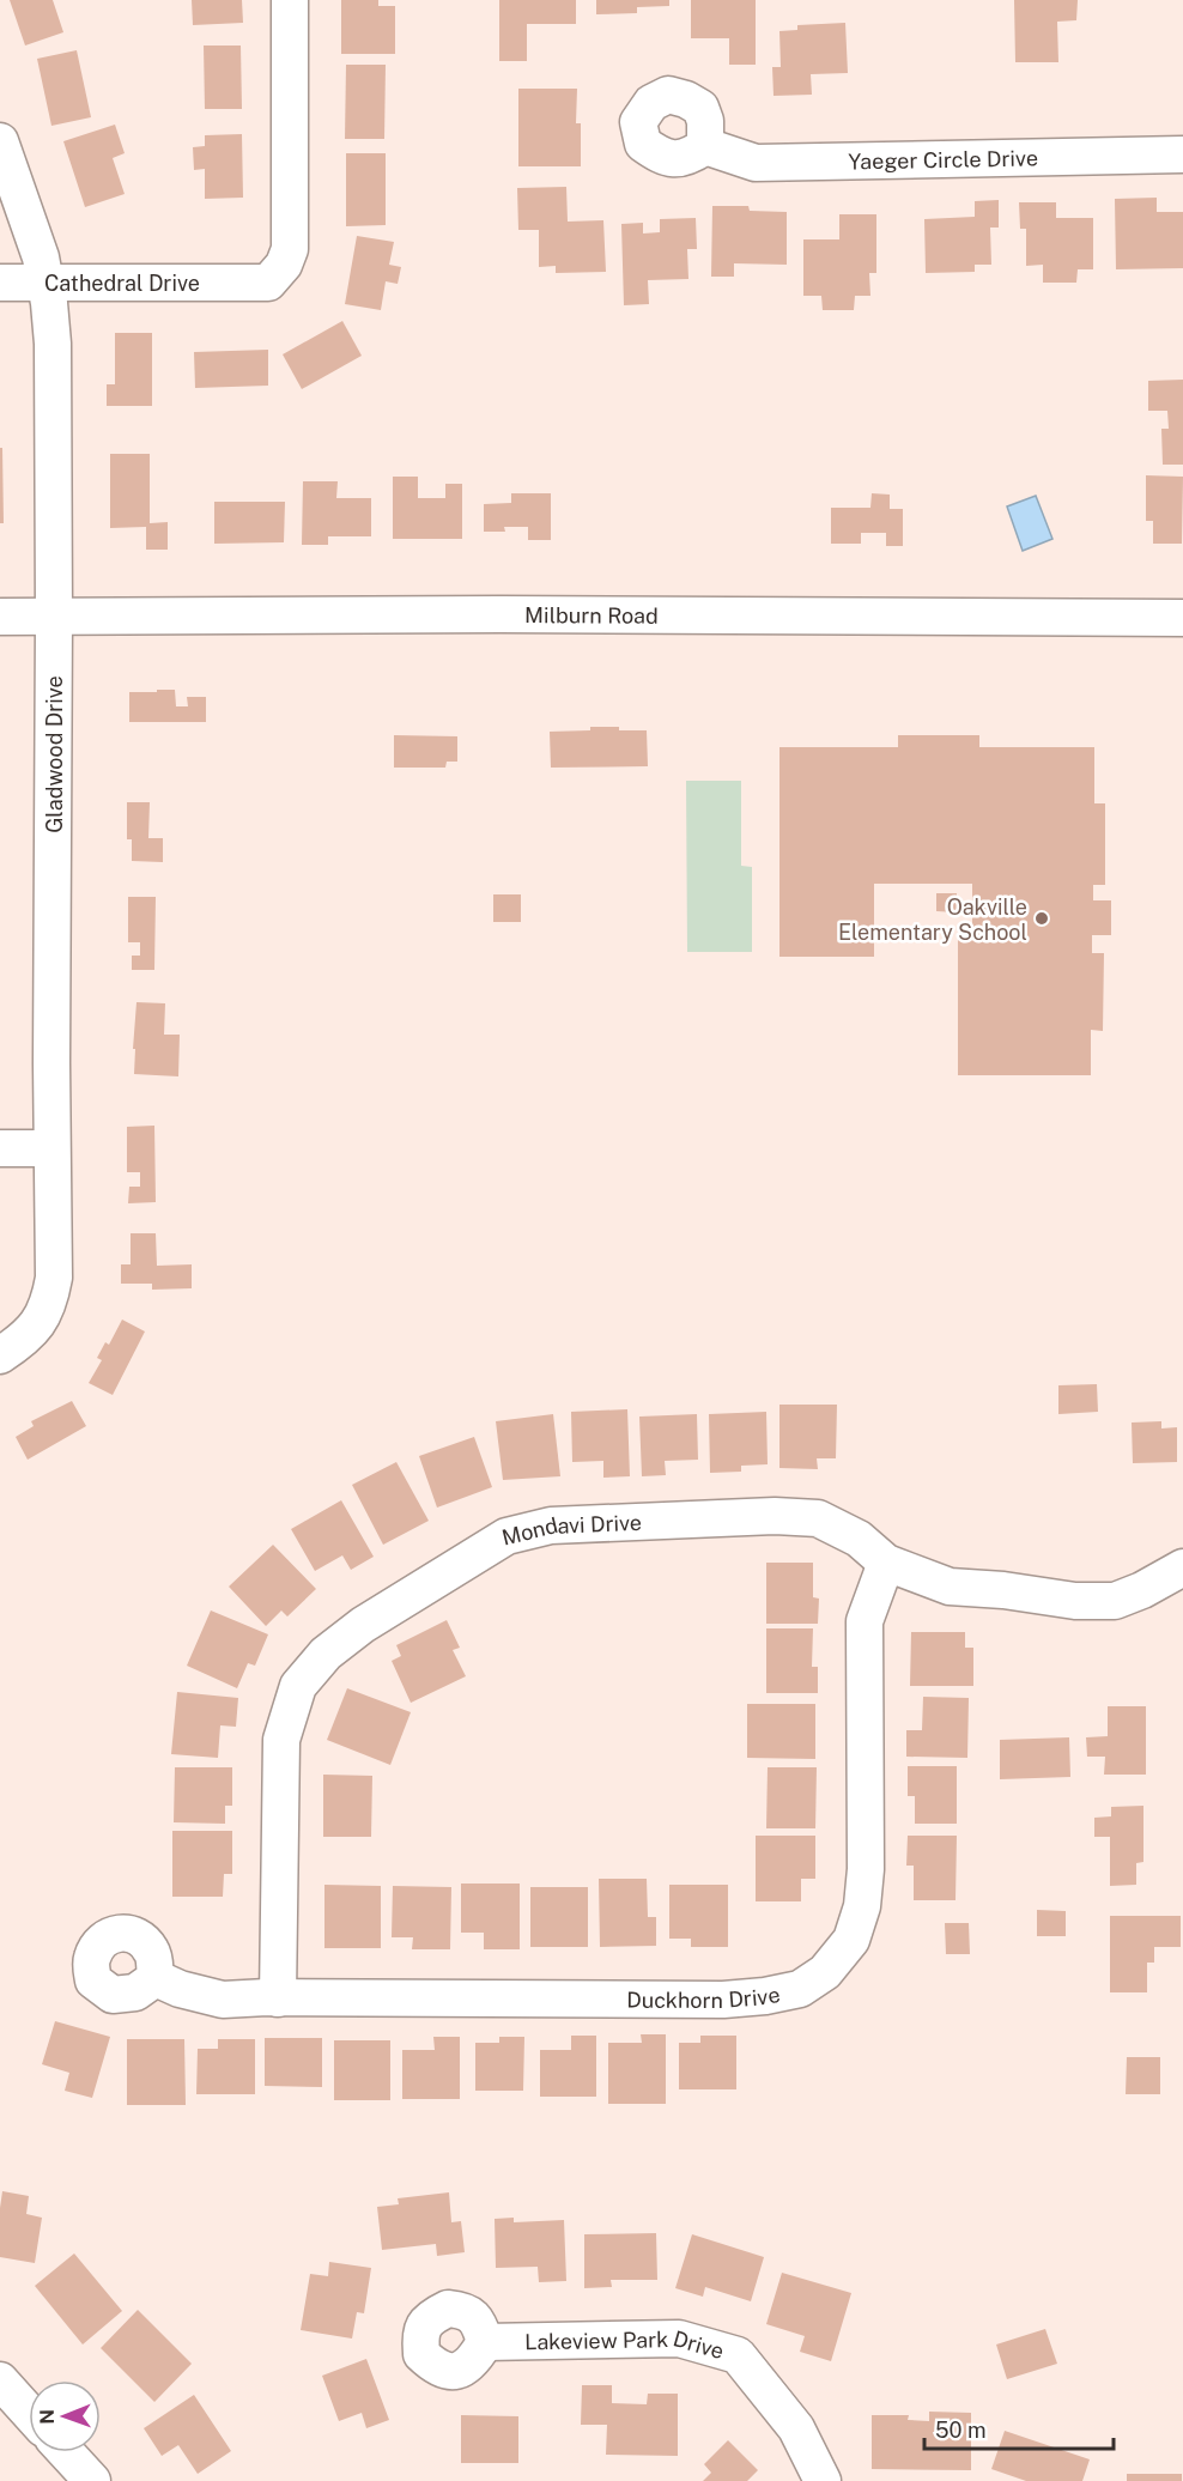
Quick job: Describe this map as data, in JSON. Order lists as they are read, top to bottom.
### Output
{
  "streets": {
    "street": [
      "Yaeger Circle Drive",
      "Cathedral Drive",
      "Milburn Road",
      "Gladwood Drive",
      "Mondavi Drive",
      "Duckhorn Drive",
      "Lakeview Park Drive"
    ]
  },
  "crossings": [
    ["Cathedral Drive", "Gladwood Drive"],
    ["Milburn Road", "Gladwood Drive"],
    ["Mondavi Drive", "Duckhorn Drive"]
  ],
  "places": ["Oakville Elementary School"],
  "scale_bar": "50 m",
  "north": "left"
}
